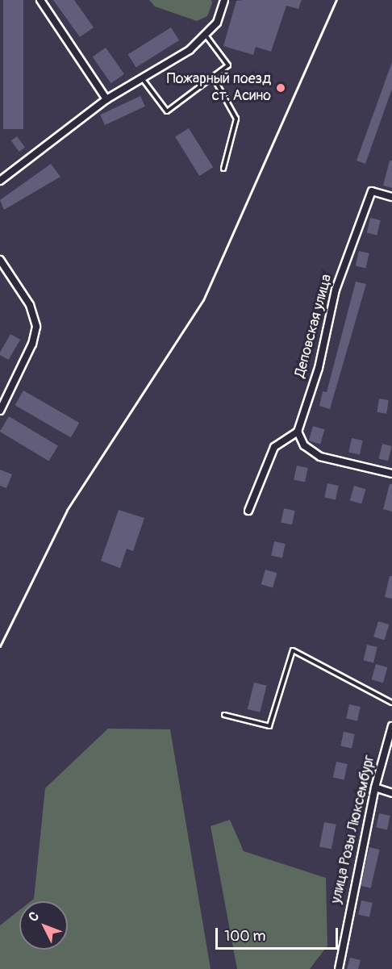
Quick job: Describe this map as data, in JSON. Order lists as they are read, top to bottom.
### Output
{
  "streets": {
    "street": ["Деповская улица", "улица Розы Люксембург"]
  },
  "places": ["Пожарный поезд ст. Асино"],
  "scale_bar": "100 m",
  "north": "top left"
}
